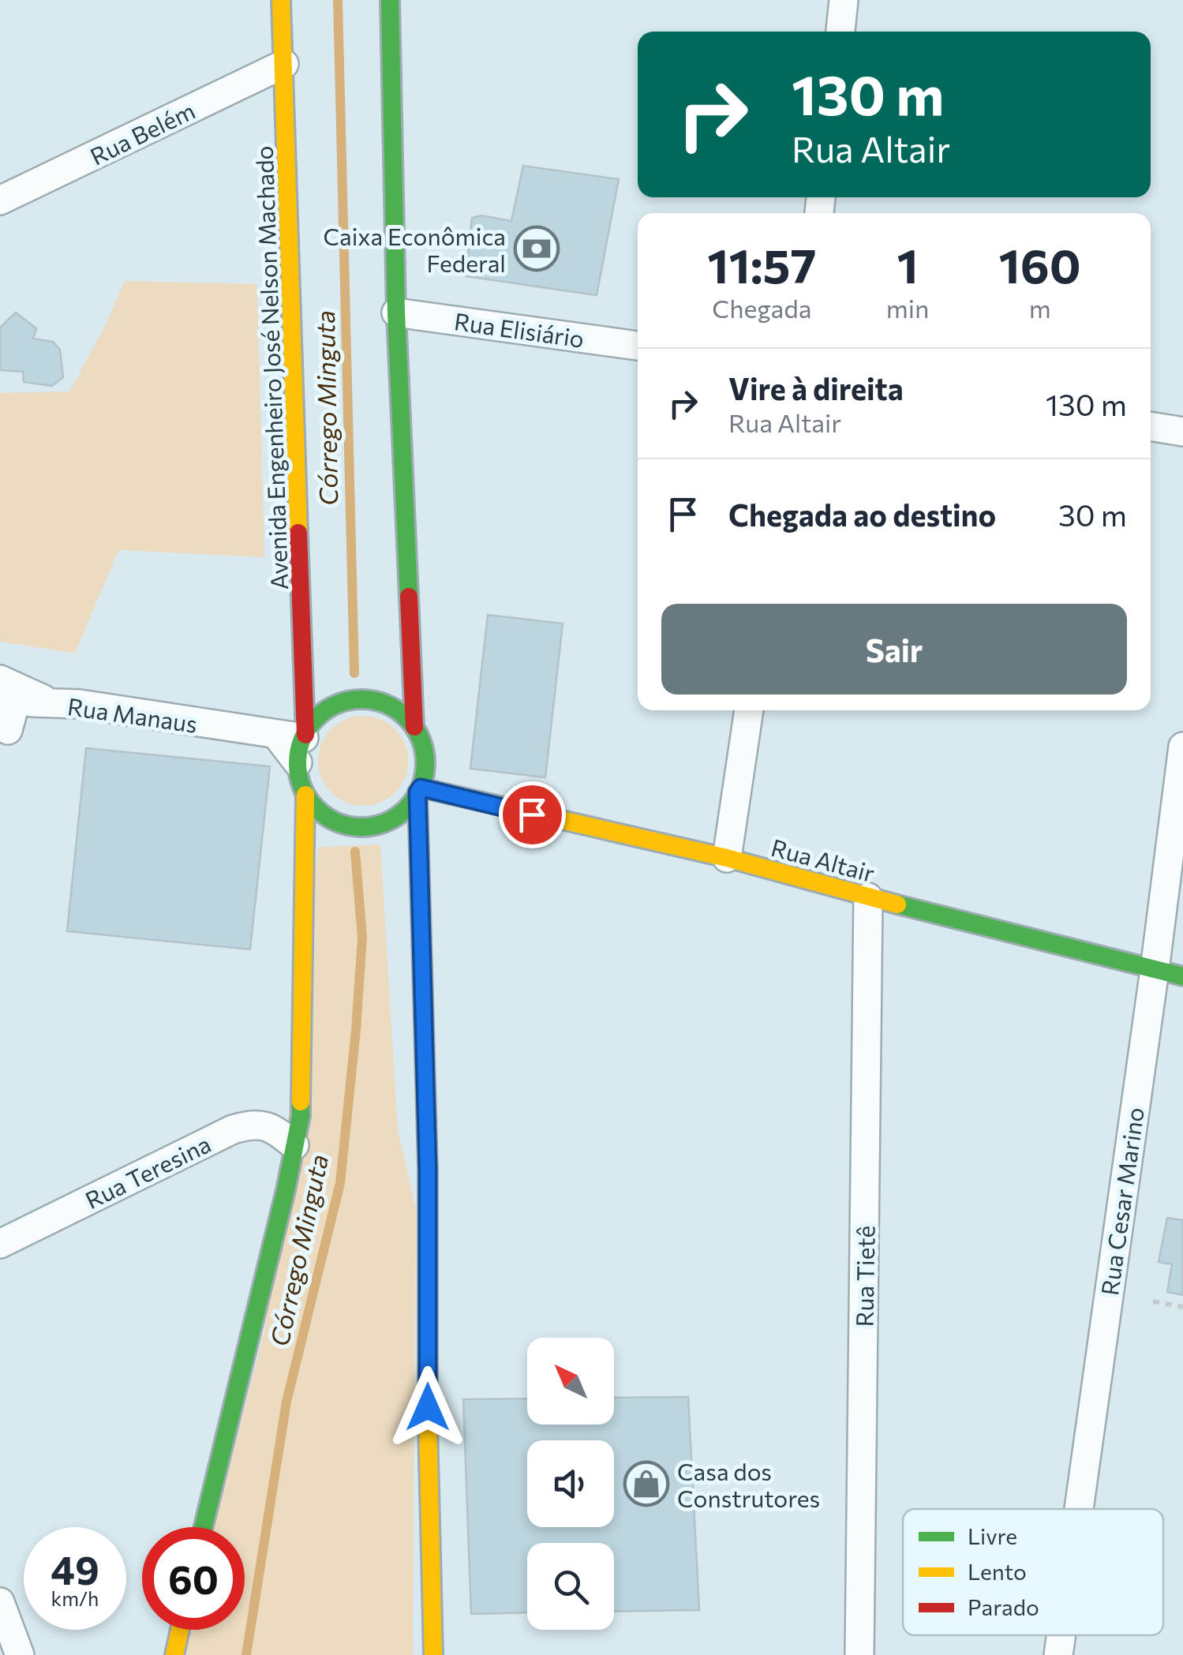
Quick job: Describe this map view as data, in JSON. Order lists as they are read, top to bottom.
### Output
{
  "streets": {
    "main road": ["Avenida Engenheiro José Nelson Machado", "Rua Altair"],
    "street": [
      "Rua Belém",
      "Rua Elisiário",
      "Rua Manaus",
      "Rua Teresina",
      "Rua Cesar Marino",
      "Rua Tietê"
    ]
  },
  "crossings": [
    ["Rua Belém", "Avenida Engenheiro José Nelson Machado"],
    ["Avenida Engenheiro José Nelson Machado", "Rua Manaus"],
    ["Avenida Engenheiro José Nelson Machado", "Rua Altair"],
    ["Rua Manaus", "Rua Altair"],
    ["Rua Altair", "Rua Cesar Marino"],
    ["Rua Altair", "Rua Tietê"]
  ],
  "water": ["Córrego Minguta"],
  "places": {
    "bank": ["Caixa Econômica Federal"],
    "shop": ["Casa dos Construtores"]
  },
  "legend": ["Livre", "Lento", "Parado"],
  "north": "top left",
  "page": {
    "turn": ["130 m", "Rua Altair"],
    "eta": [
      "11:57",
      "Chegada",
      "1",
      "min",
      "160",
      "m"
    ],
    "list": [
      {
        "name": "Vire à direita",
        "note": "Rua Altair",
        "value": "130 m"
      },
      {
        "name": "Chegada ao destino",
        "value": "30 m"
      }
    ],
    "buttons": "Sair",
    "speed": "49 km/h",
    "limit": "60"
  }
}
